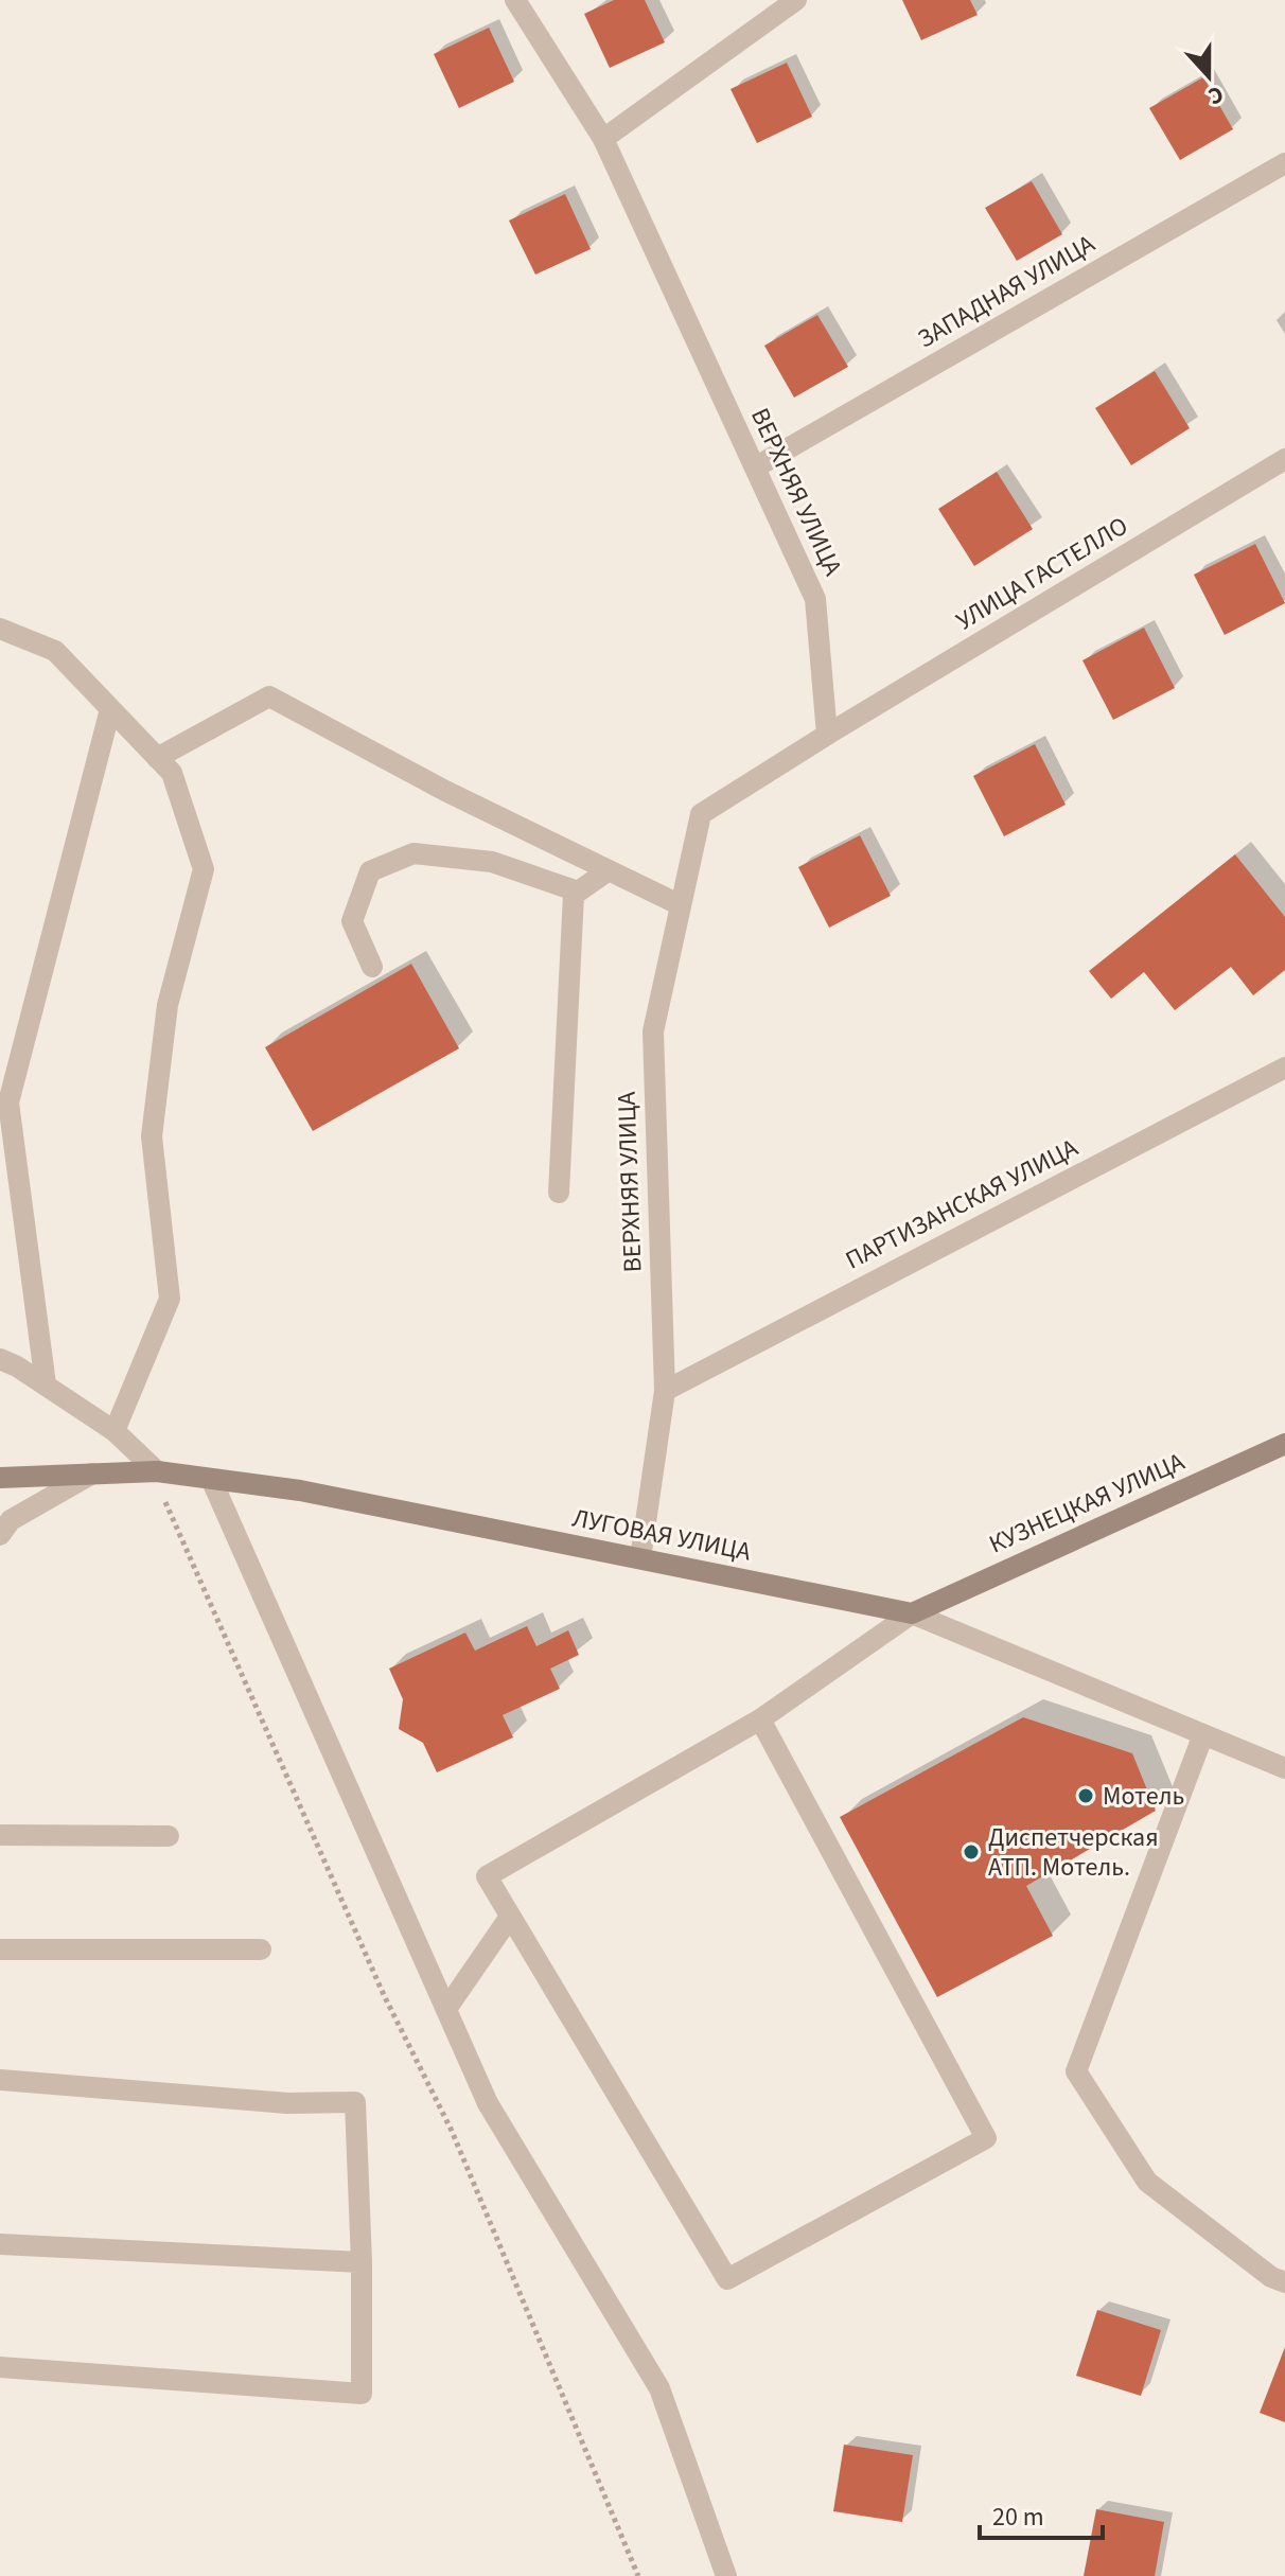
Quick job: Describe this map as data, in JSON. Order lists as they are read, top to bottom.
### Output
{
  "streets": {
    "main road": ["КУЗНЕЦКАЯ УЛИЦА", "ЛУГОВАЯ УЛИЦА"],
    "street": [
      "ЗАПАДНАЯ УЛИЦА",
      "ВЕРХНЯЯ УЛИЦА",
      "УЛИЦА ГАСТЕЛЛО",
      "ПАРТИЗАНСКАЯ УЛИЦА"
    ]
  },
  "crossings": [
    ["ЗАПАДНАЯ УЛИЦА", "ВЕРХНЯЯ УЛИЦА"],
    ["ВЕРХНЯЯ УЛИЦА", "УЛИЦА ГАСТЕЛЛО"],
    ["ВЕРХНЯЯ УЛИЦА", "ПАРТИЗАНСКАЯ УЛИЦА"],
    ["ВЕРХНЯЯ УЛИЦА", "ЛУГОВАЯ УЛИЦА"],
    ["КУЗНЕЦКАЯ УЛИЦА", "ЛУГОВАЯ УЛИЦА"]
  ],
  "places": ["Мотель", "Диспетчерская АТП. Мотель."],
  "scale_bar": "20 m",
  "north": "bottom"
}
